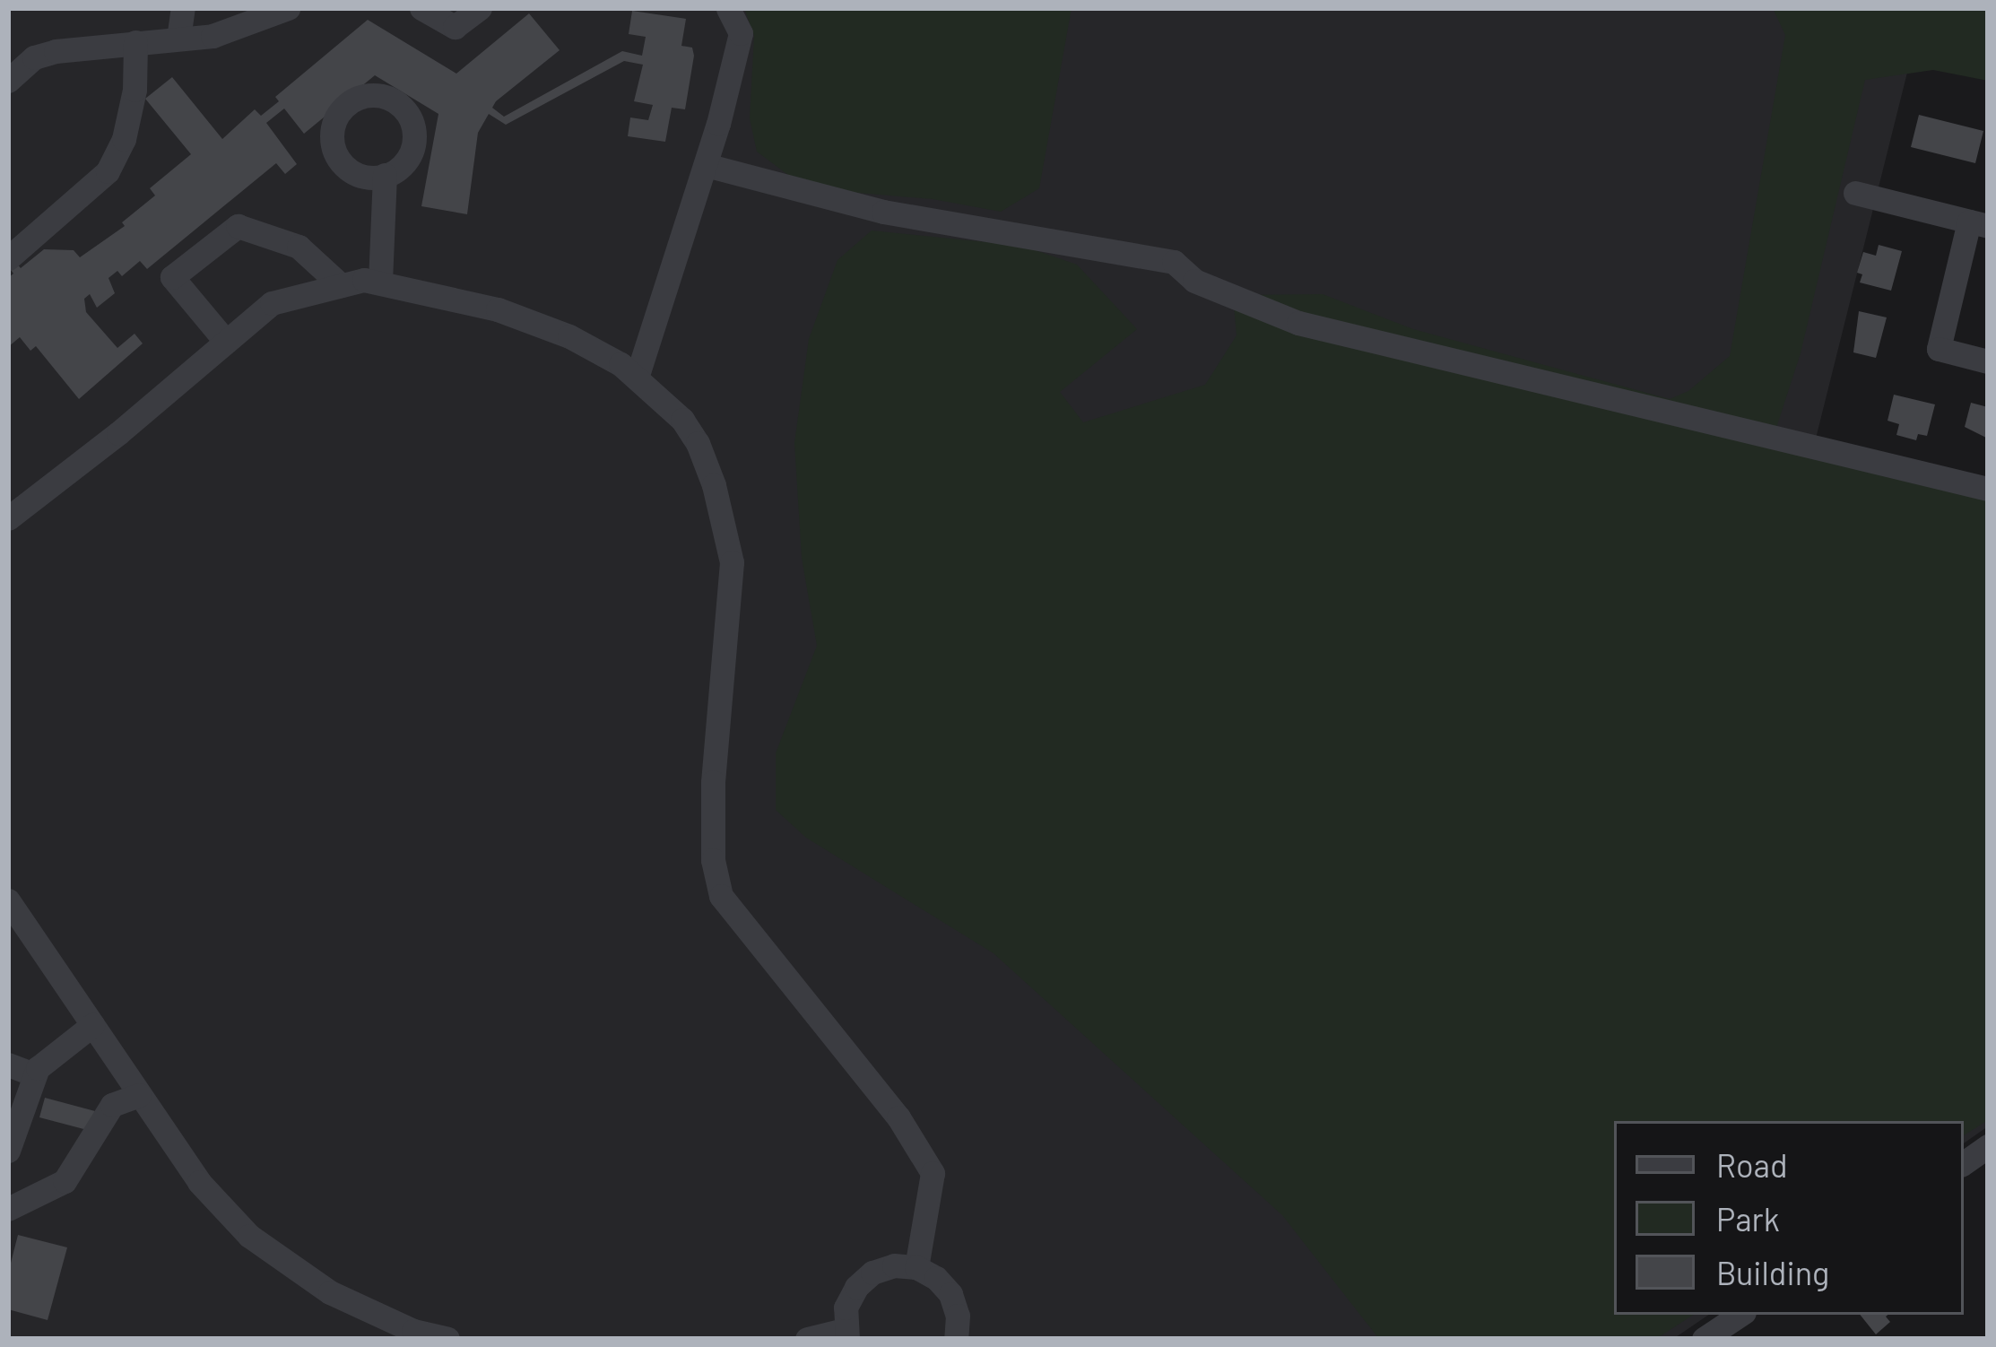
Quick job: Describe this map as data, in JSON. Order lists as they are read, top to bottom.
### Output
{
  "legend": ["Road", "Park", "Building"]
}
